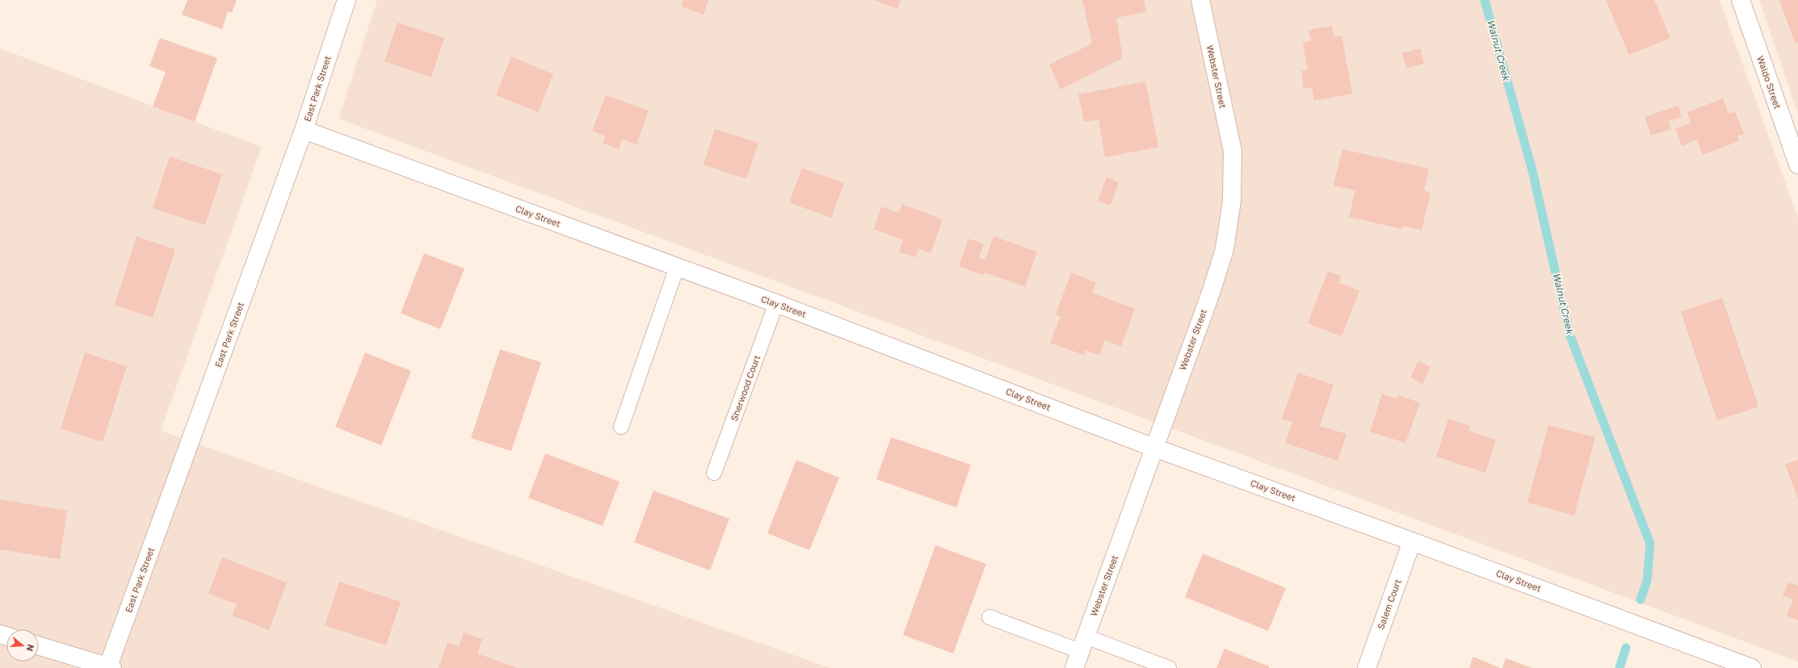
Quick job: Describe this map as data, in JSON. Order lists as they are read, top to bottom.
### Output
{
  "streets": {
    "street": [
      "Webster Street",
      "Waldo Street",
      "East Park Street",
      "Clay Street",
      "Salem Court"
    ],
    "lane": ["Sherwood Court"]
  },
  "crossings": [
    ["Webster Street", "Clay Street"],
    ["East Park Street", "Clay Street"],
    ["Clay Street", "Sherwood Court"],
    ["Clay Street", "Salem Court"]
  ],
  "water": ["Walnut Creek"],
  "north": "right"
}
